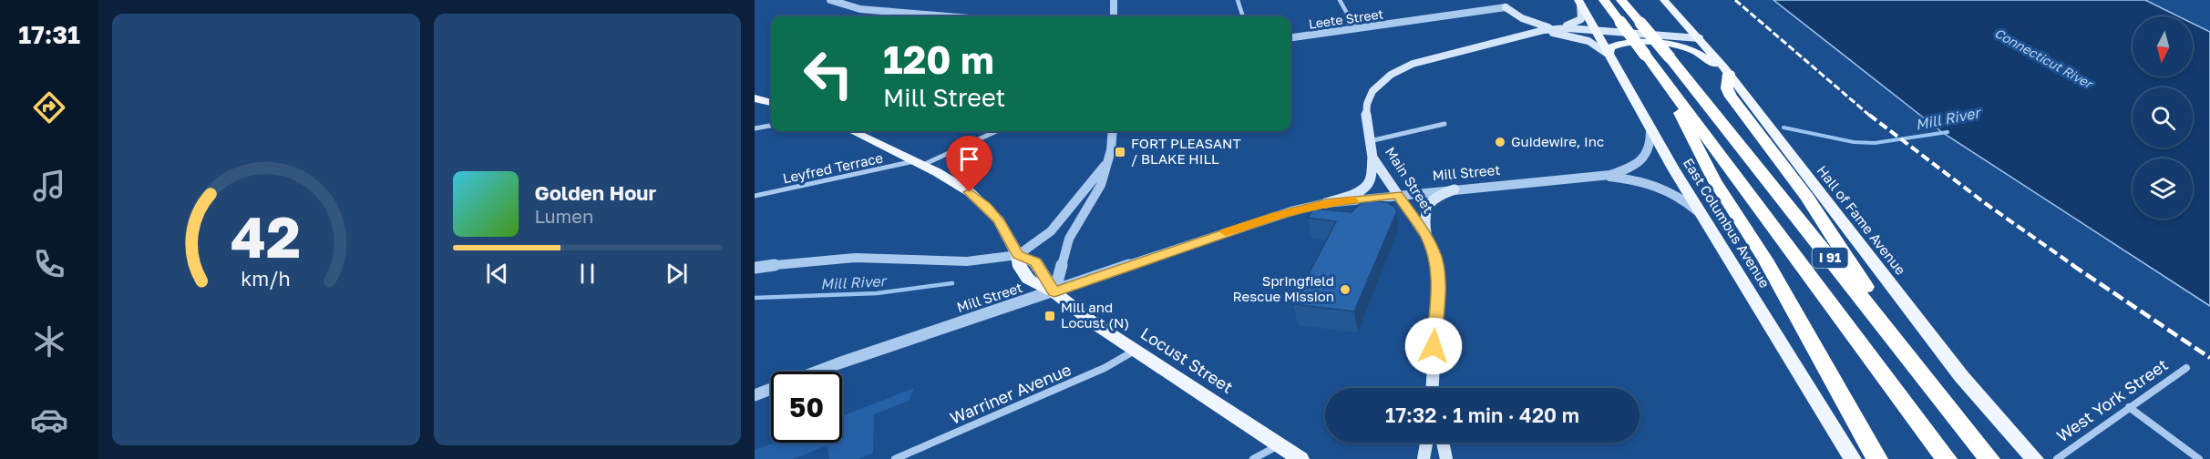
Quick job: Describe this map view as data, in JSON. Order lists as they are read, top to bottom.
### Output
{
  "streets": {
    "highway": ["I 91"],
    "main road": [
      "Main Street",
      "Hall of Fame Avenue",
      "East Columbus Avenue",
      "Locust Street"
    ],
    "street": [
      "Leete Street",
      "Leyfred Terrace",
      "Mill Street",
      "Warriner Avenue",
      "West York Street"
    ]
  },
  "crossings": [
    ["Leyfred Terrace", "Locust Street"],
    ["Mill Street", "Main Street"],
    ["Mill Street", "East Columbus Avenue"],
    ["Mill Street", "Locust Street"],
    ["Main Street", "Hall of Fame Avenue"],
    ["Main Street", "East Columbus Avenue"],
    ["Locust Street", "Warriner Avenue"]
  ],
  "water": ["Connecticut River", "Mill River"],
  "places": {
    "other": ["Guidewire, Inc", "Springfield Rescue Mission"],
    "transit": ["FORT PLEASANT / BLAKE HILL", "Mill and Locust (N)"]
  },
  "north": "bottom",
  "page": {
    "tabs": "17:31",
    "turn": ["120 m", "Mill Street"],
    "song": ["Golden Hour", "Lumen"],
    "limit": "50",
    "trip": "17:32 · 1 min · 420 m",
    "gauge": ["42", "km/h"]
  }
}
